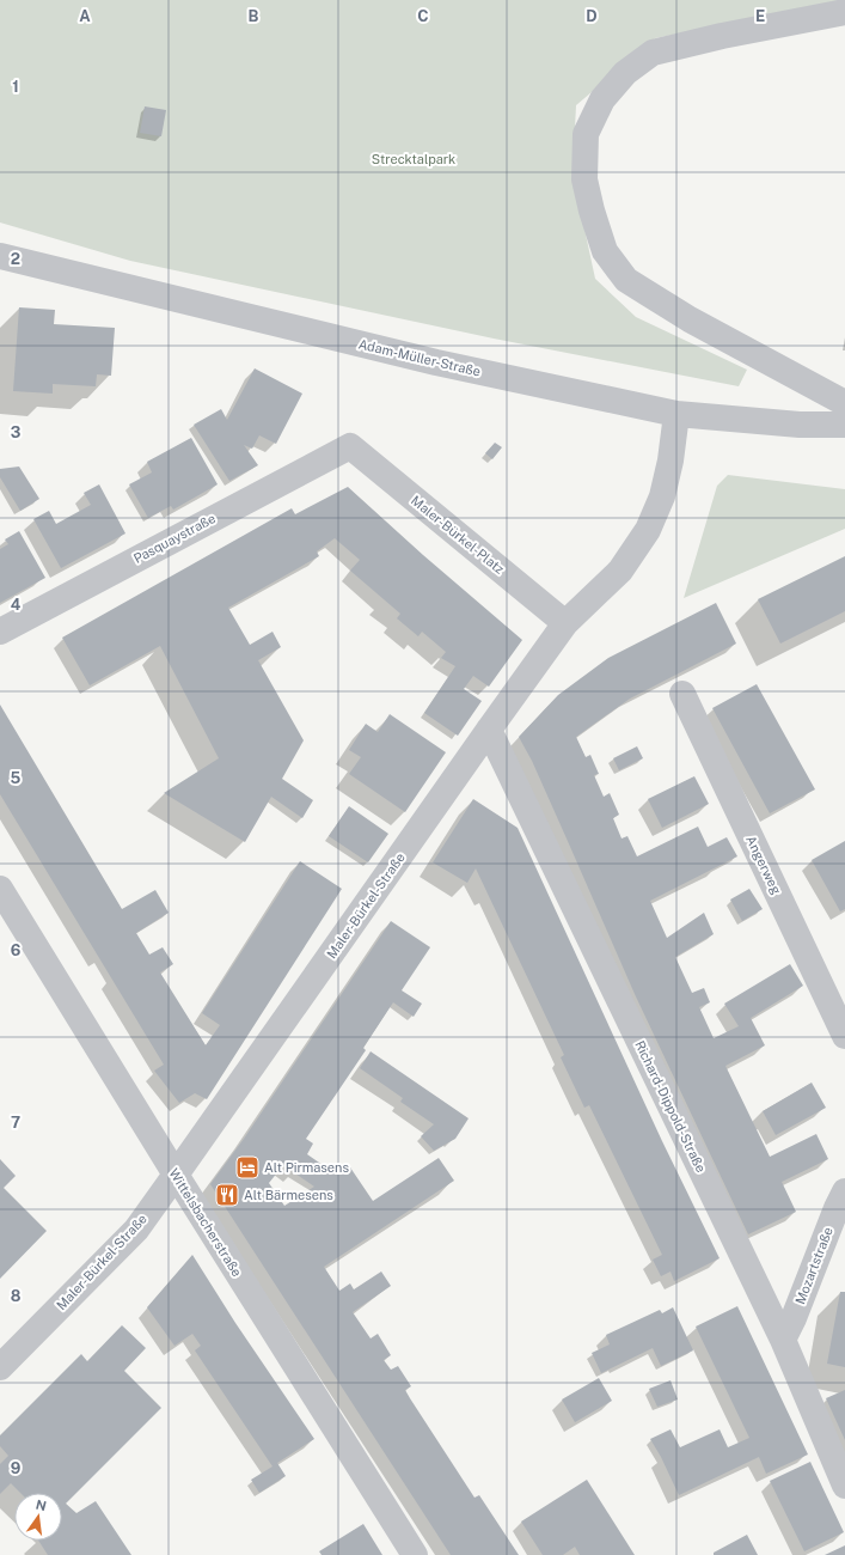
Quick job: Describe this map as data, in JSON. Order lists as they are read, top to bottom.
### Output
{
  "streets": {
    "street": [
      "Adam-Müller-Straße",
      "Maler-Bürkel-Platz",
      "Pasquaystraße",
      "Angerweg",
      "Maler-Bürkel-Straße",
      "Richard-Dippold-Straße",
      "Wittelsbacherstraße",
      "Mozartstraße"
    ]
  },
  "crossings": [
    ["Adam-Müller-Straße", "Maler-Bürkel-Straße"],
    ["Maler-Bürkel-Platz", "Pasquaystraße"],
    ["Maler-Bürkel-Platz", "Maler-Bürkel-Straße"],
    ["Maler-Bürkel-Straße", "Richard-Dippold-Straße"],
    ["Maler-Bürkel-Straße", "Wittelsbacherstraße"],
    ["Richard-Dippold-Straße", "Mozartstraße"]
  ],
  "parks": ["Strecktalpark"],
  "places": {
    "hotel": ["Alt Pirmasens"],
    "restaurant": ["Alt Bärmesens"]
  },
  "north": "top",
  "grid": {
    "columns": [
      "A",
      "B",
      "C",
      "D",
      "E"
    ],
    "rows": [
      "1",
      "2",
      "3",
      "4",
      "5",
      "6",
      "7",
      "8",
      "9"
    ]
  }
}
